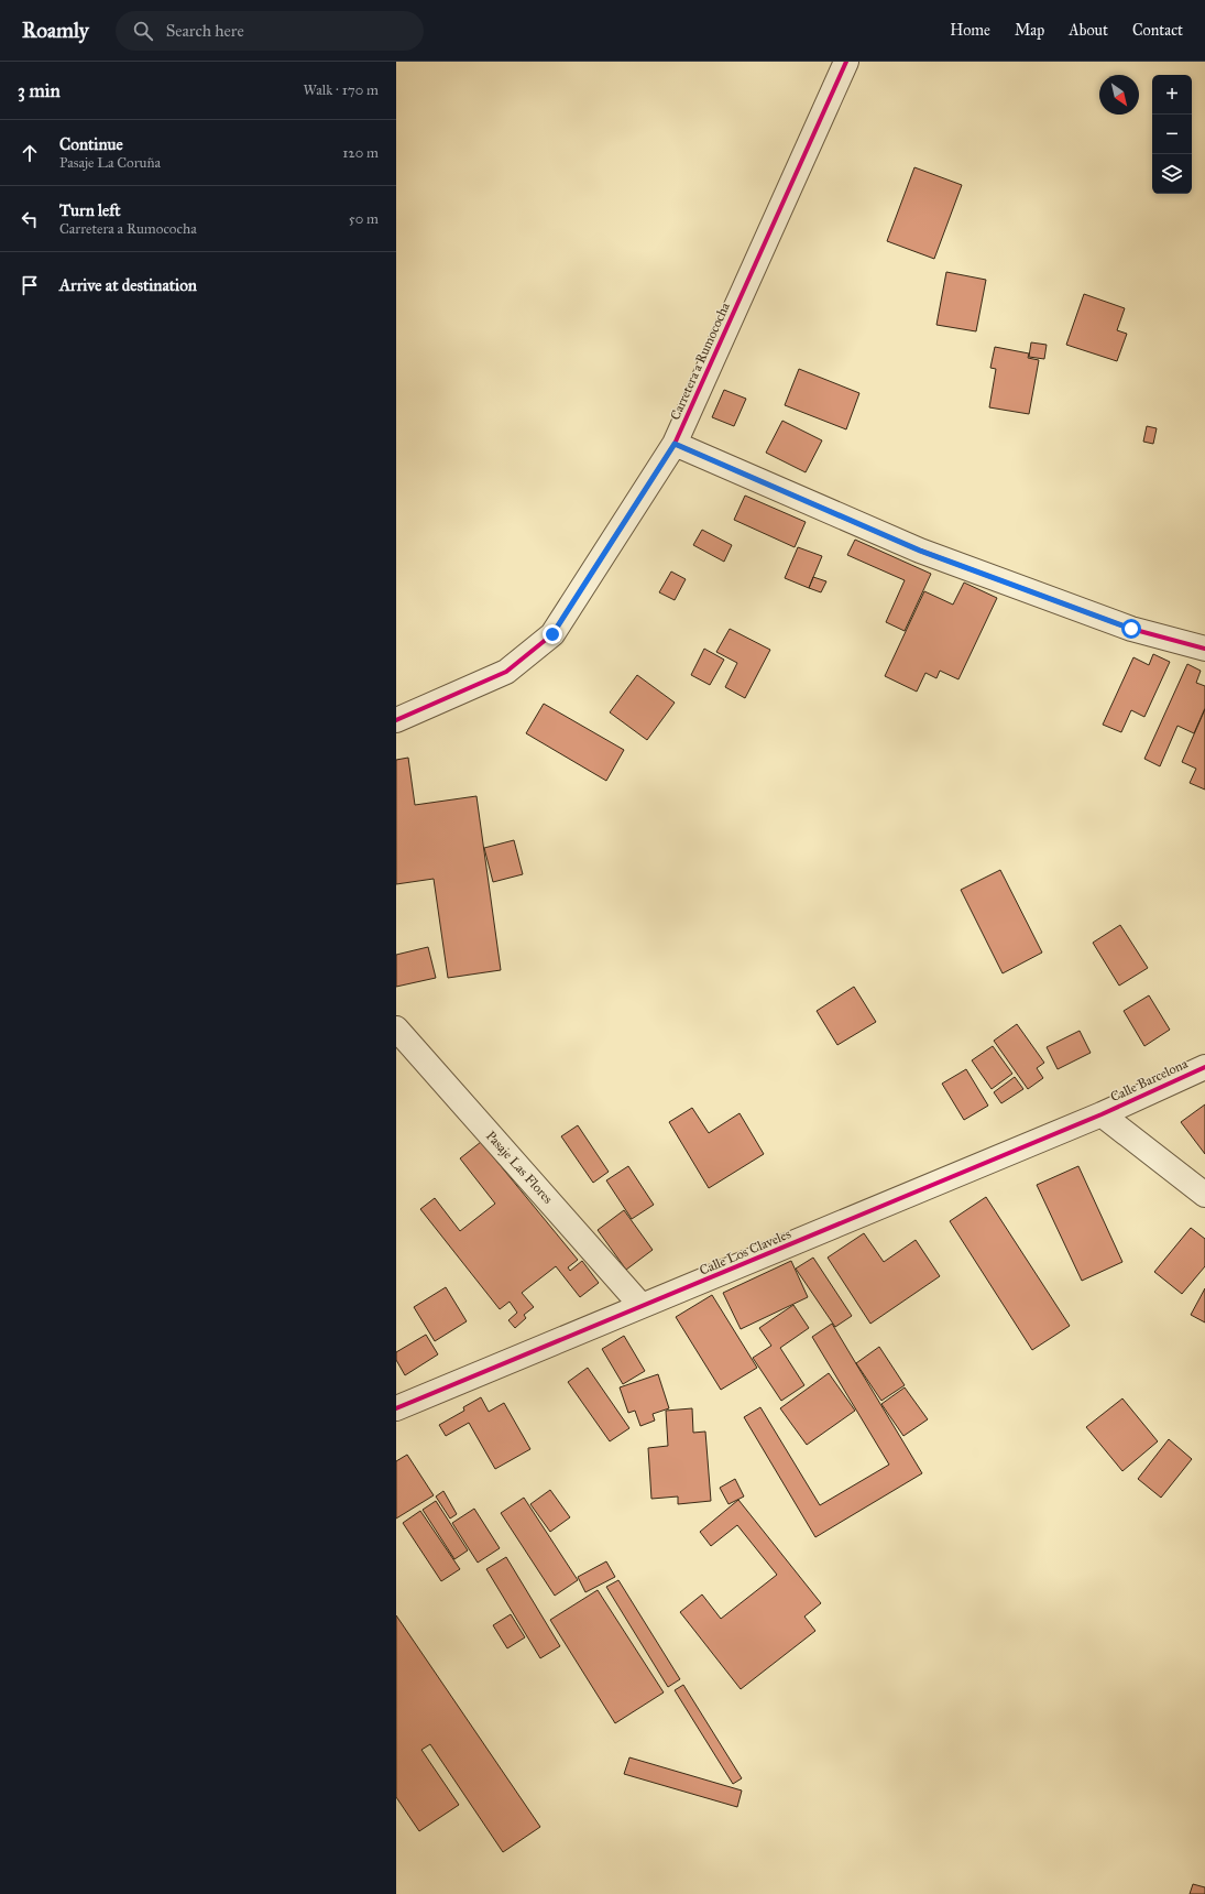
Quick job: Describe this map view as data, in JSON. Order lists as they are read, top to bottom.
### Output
{
  "streets": {
    "street": [
      "Carretera a Rumococha",
      "Calle Barcelona",
      "Pasaje Las Flores",
      "Calle Los Claveles"
    ]
  },
  "crossings": [
    ["Calle Barcelona", "Calle Los Claveles"],
    ["Pasaje Las Flores", "Calle Los Claveles"]
  ],
  "north": "bottom right",
  "page": {
    "header": "Roamly",
    "search": "Search here",
    "nav": [
      "Home",
      "Map",
      "About",
      "Contact"
    ],
    "heading": ["3 min", "Walk · 170 m"],
    "map_buttons": ["+", "−"],
    "list": [
      ["Continue", "Pasaje La Coruña", "120 m"],
      ["Turn left", "Carretera a Rumococha", "50 m"],
      "Arrive at destination"
    ]
  }
}
